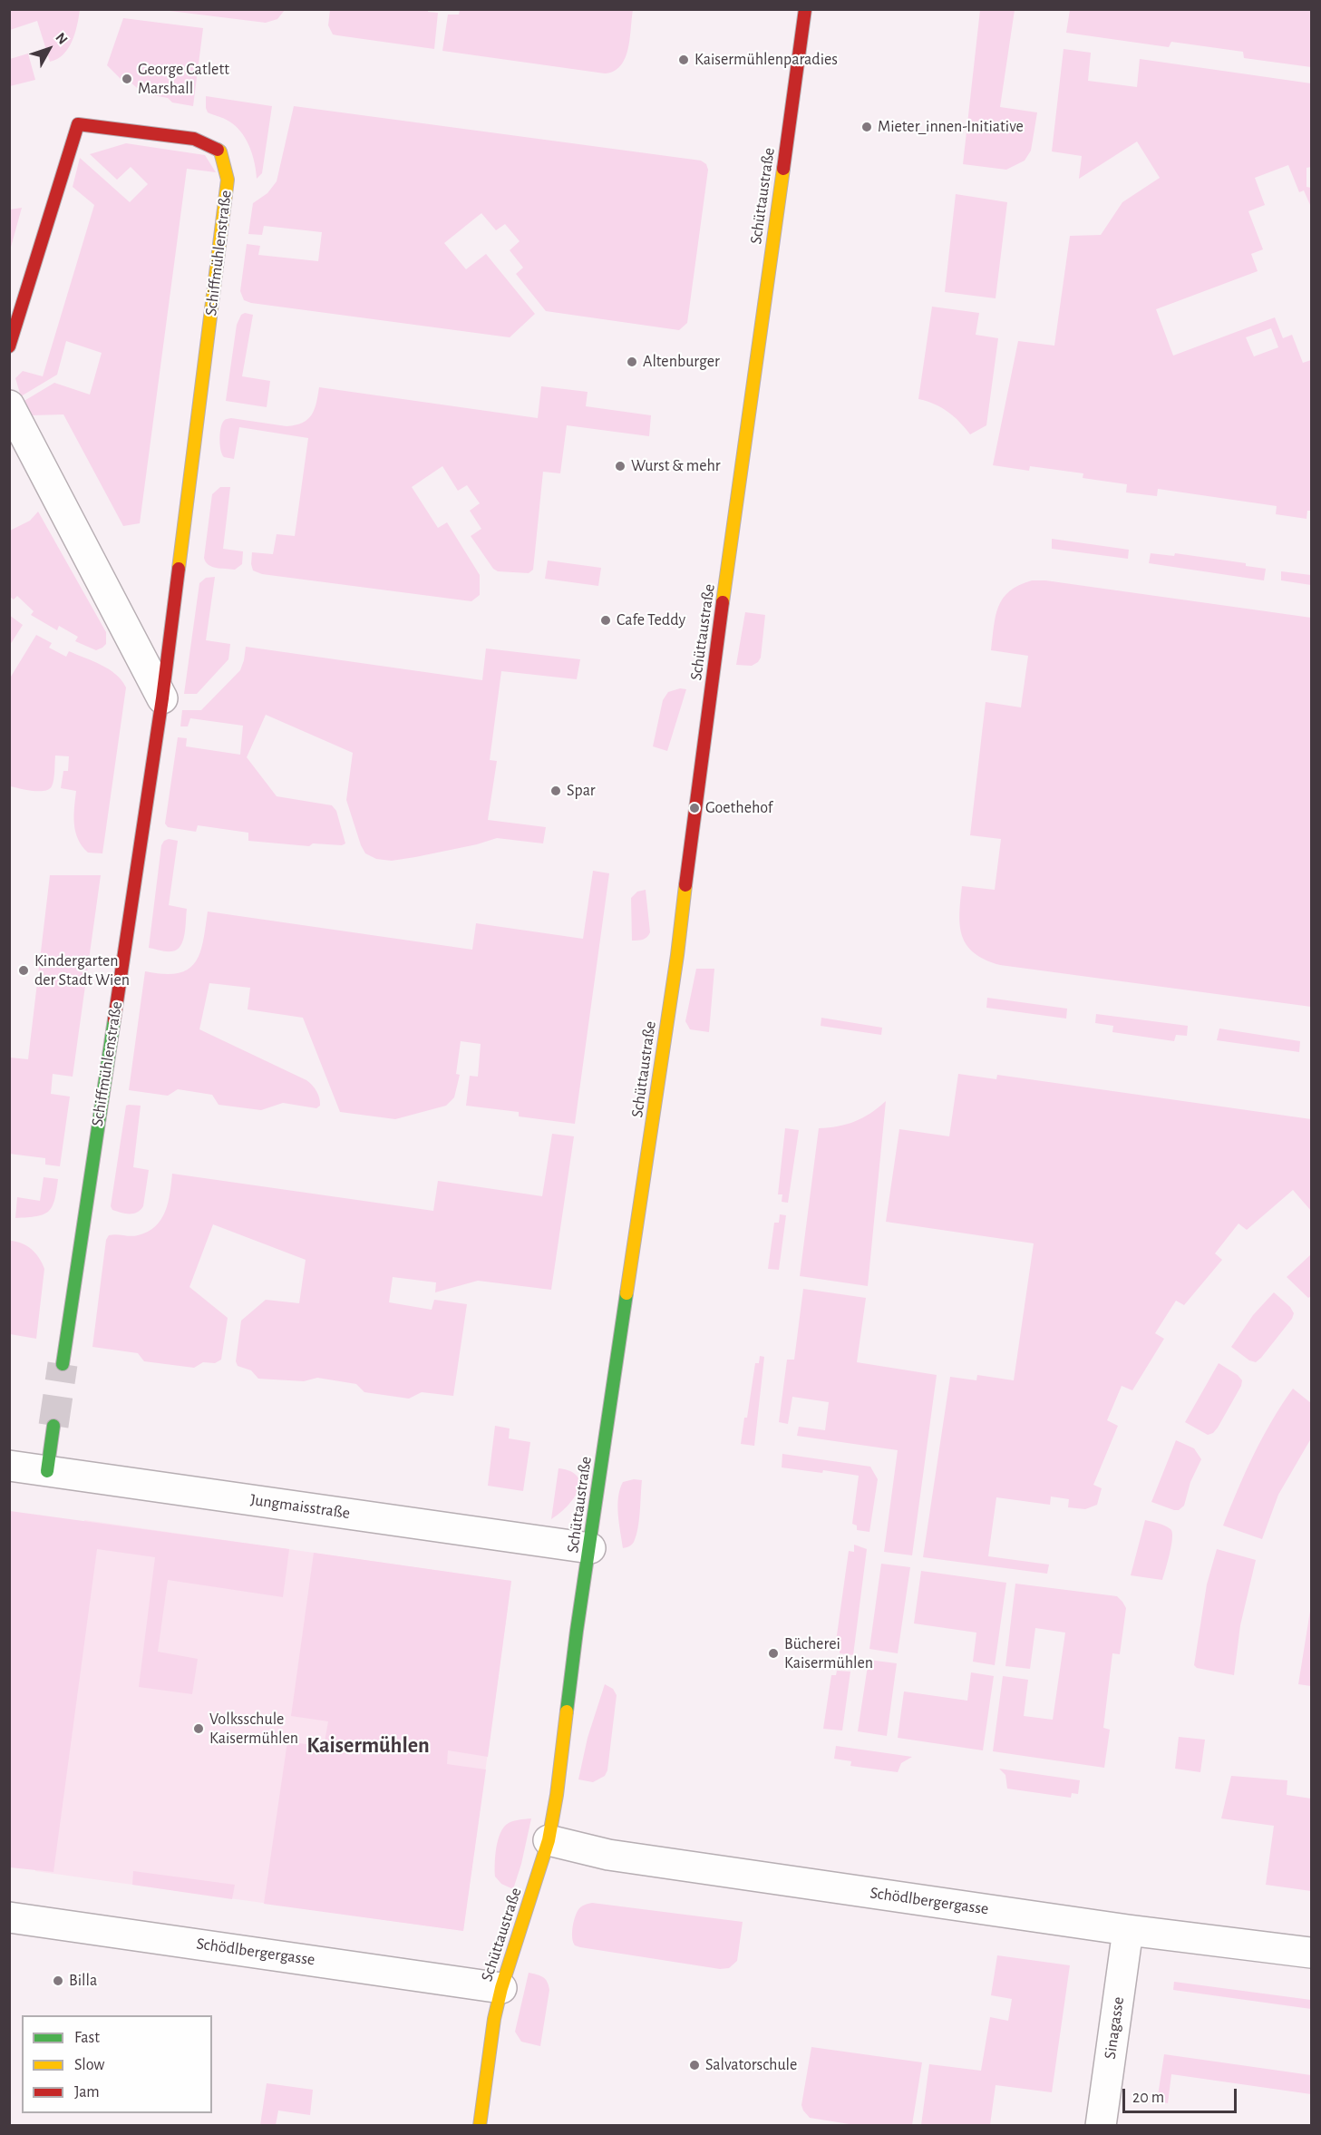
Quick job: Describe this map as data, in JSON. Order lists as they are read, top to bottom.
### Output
{
  "streets": {
    "street": [
      "Schüttaustraße",
      "Schiffmühlenstraße",
      "Jungmaisstraße",
      "Schödlbergergasse",
      "Sinagasse"
    ]
  },
  "crossings": [
    ["Schüttaustraße", "Jungmaisstraße"],
    ["Schüttaustraße", "Schödlbergergasse"],
    ["Schödlbergergasse", "Sinagasse"]
  ],
  "districts": ["Kaisermühlen"],
  "places": [
    "Kaisermühlenparadies",
    "George Catlett Marshall",
    "Mieter_innen-Initiative",
    "Altenburger",
    "Wurst & mehr",
    "Cafe Teddy",
    "Spar",
    "Goethehof",
    "Kindergarten der Stadt Wien",
    "Bücherei Kaisermühlen",
    "Volksschule Kaisermühlen",
    "Billa",
    "Salvatorschule"
  ],
  "legend": ["Fast", "Slow", "Jam"],
  "scale_bar": "20 m",
  "north": "top right"
}
